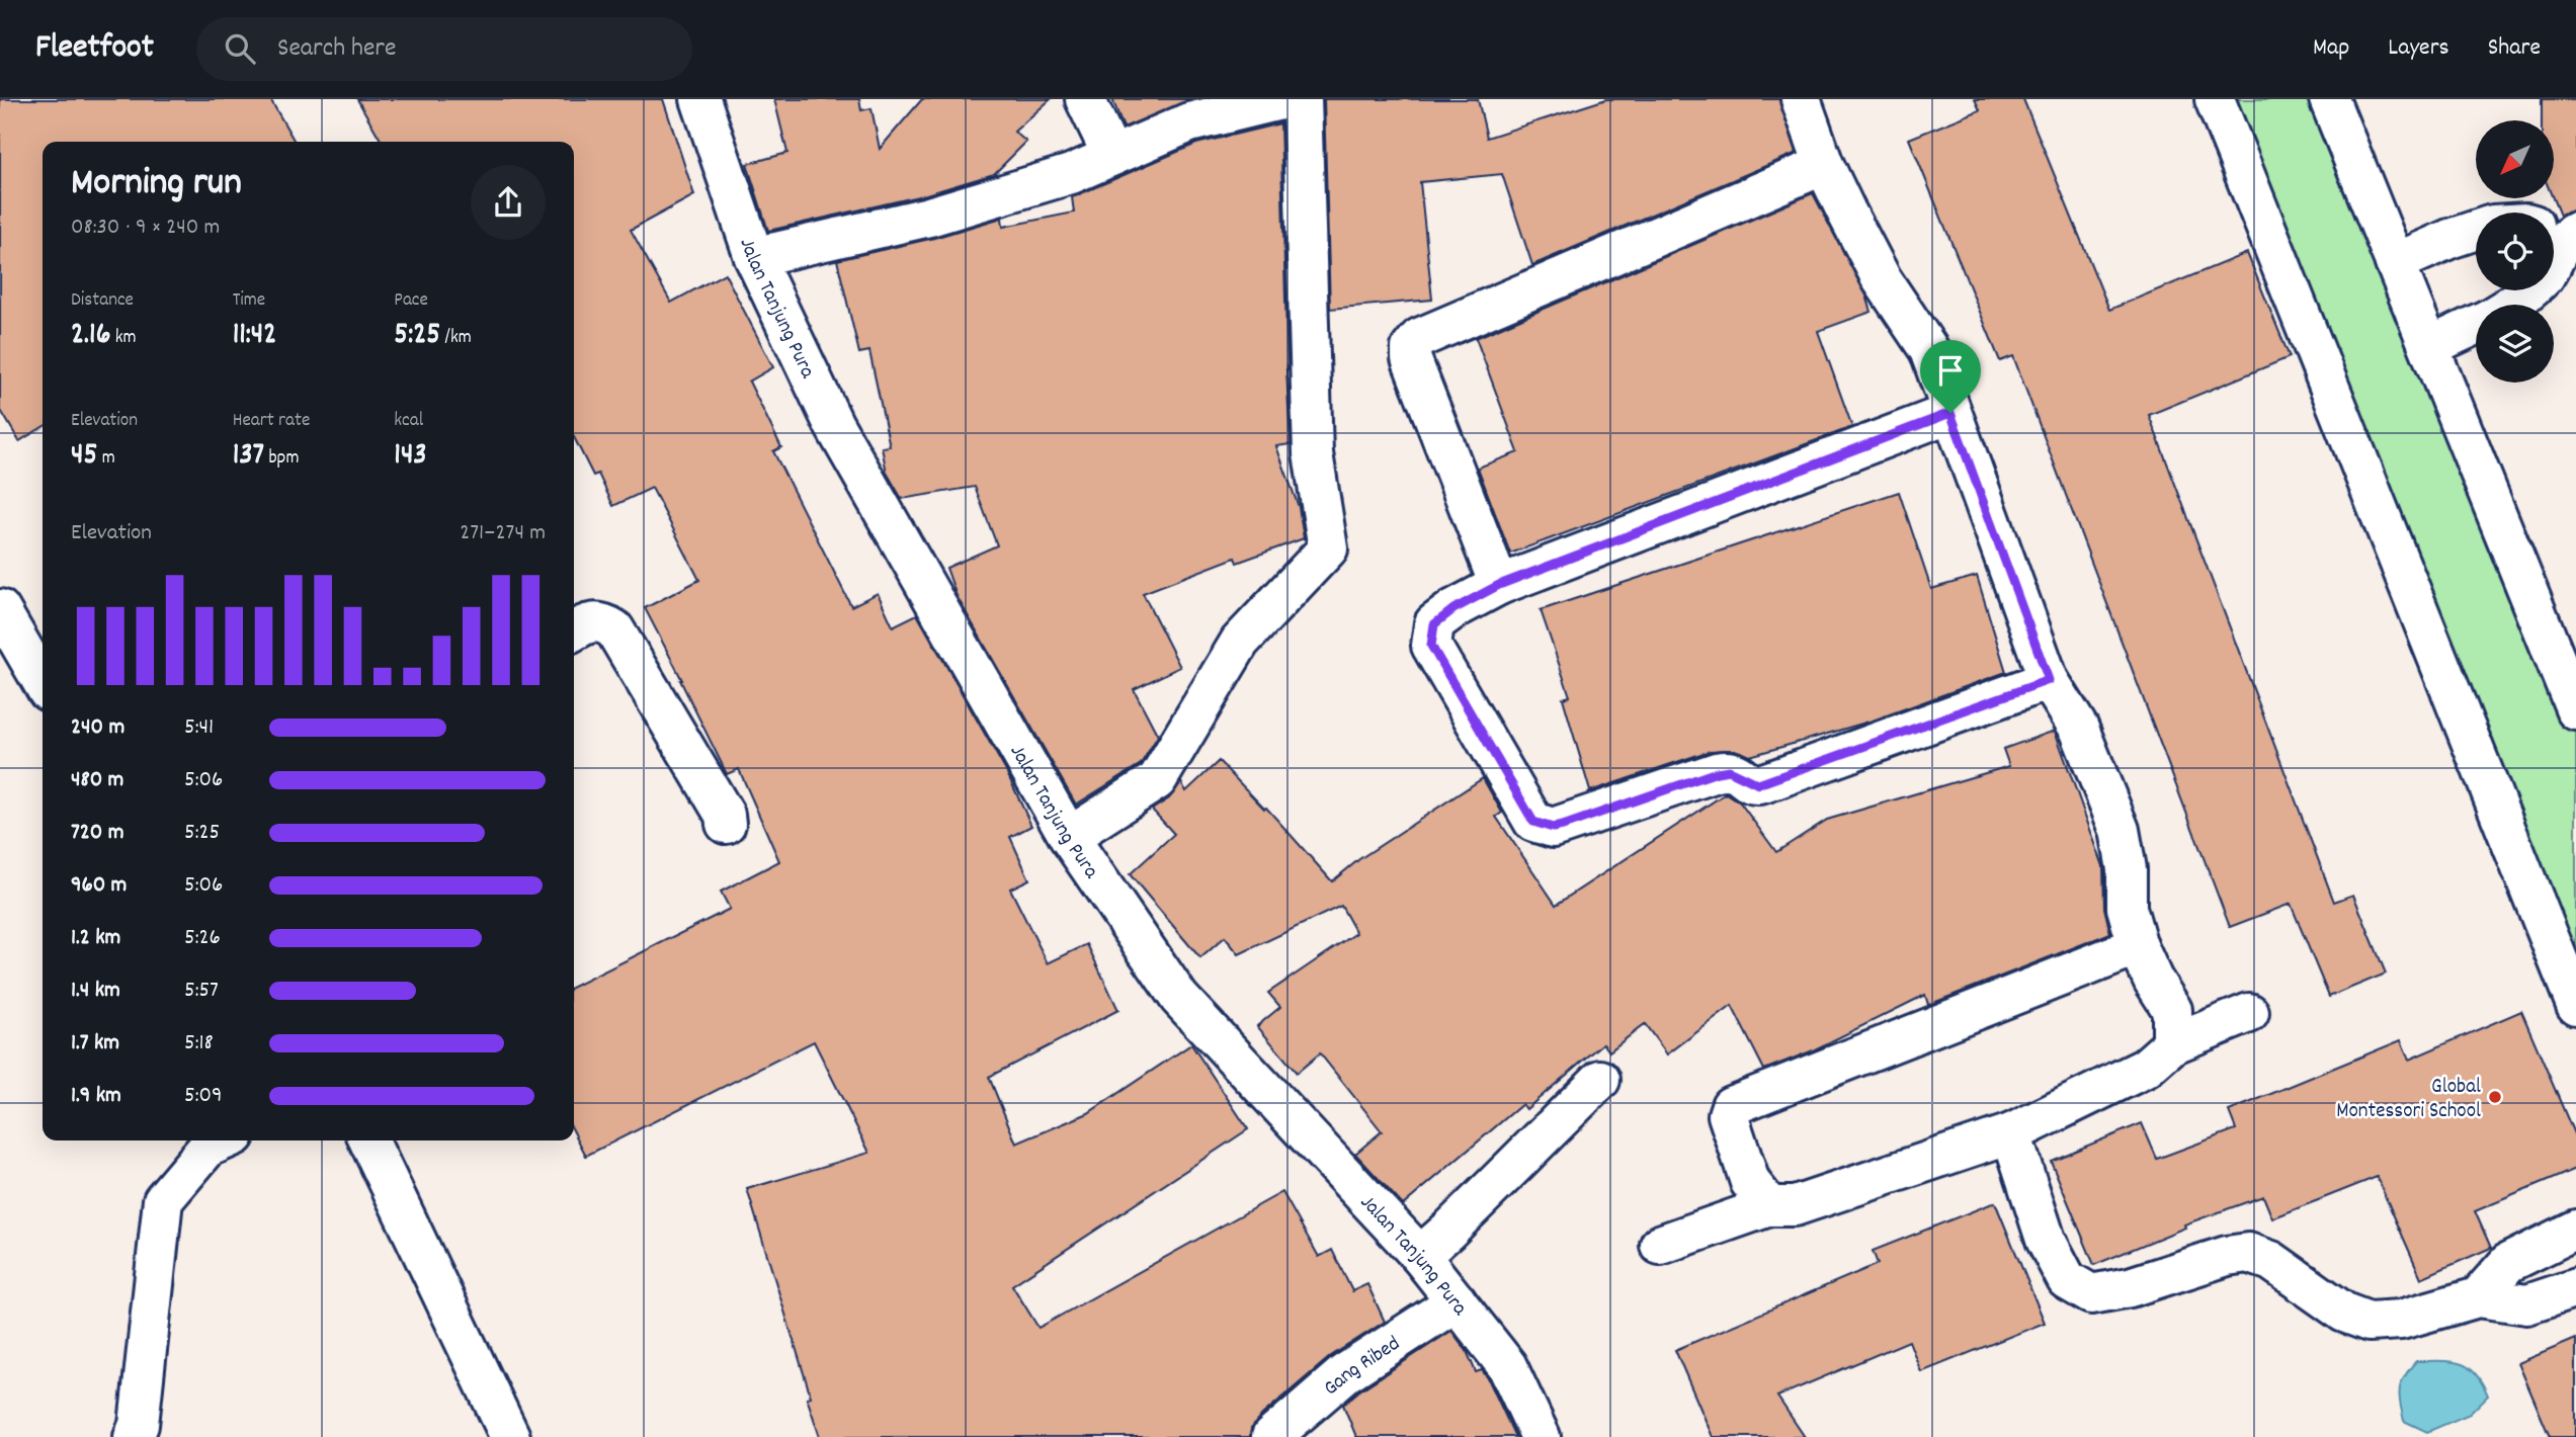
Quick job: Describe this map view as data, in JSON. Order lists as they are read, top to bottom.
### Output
{
  "streets": {
    "street": ["Jalan Tanjung Pura", "Gang Ribed"]
  },
  "crossings": [
    ["Jalan Tanjung Pura", "Gang Ribed"]
  ],
  "places": ["Global Montessori School"],
  "north": "bottom left",
  "page": {
    "header": "Fleetfoot",
    "search": "Search here",
    "nav": ["Map", "Layers", "Share"],
    "heading": ["Morning run", "08:30 · 9 × 240 m"],
    "stats": [
      ["Distance", "2.16 km"],
      ["Time", "11:42"],
      ["Pace", "5:25 /km"],
      ["Elevation", "45 m"],
      ["Heart rate", "137 bpm"],
      ["kcal", "143"]
    ],
    "chart": ["Elevation", "271–274 m"],
    "list": [
      {
        "name": "240 m",
        "note": "5:41"
      },
      {
        "name": "480 m",
        "note": "5:06"
      },
      {
        "name": "720 m",
        "note": "5:25"
      },
      {
        "name": "960 m",
        "note": "5:06"
      },
      {
        "name": "1.2 km",
        "note": "5:26"
      },
      {
        "name": "1.4 km",
        "note": "5:57"
      },
      {
        "name": "1.7 km",
        "note": "5:18"
      },
      {
        "name": "1.9 km",
        "note": "5:09"
      }
    ]
  }
}
